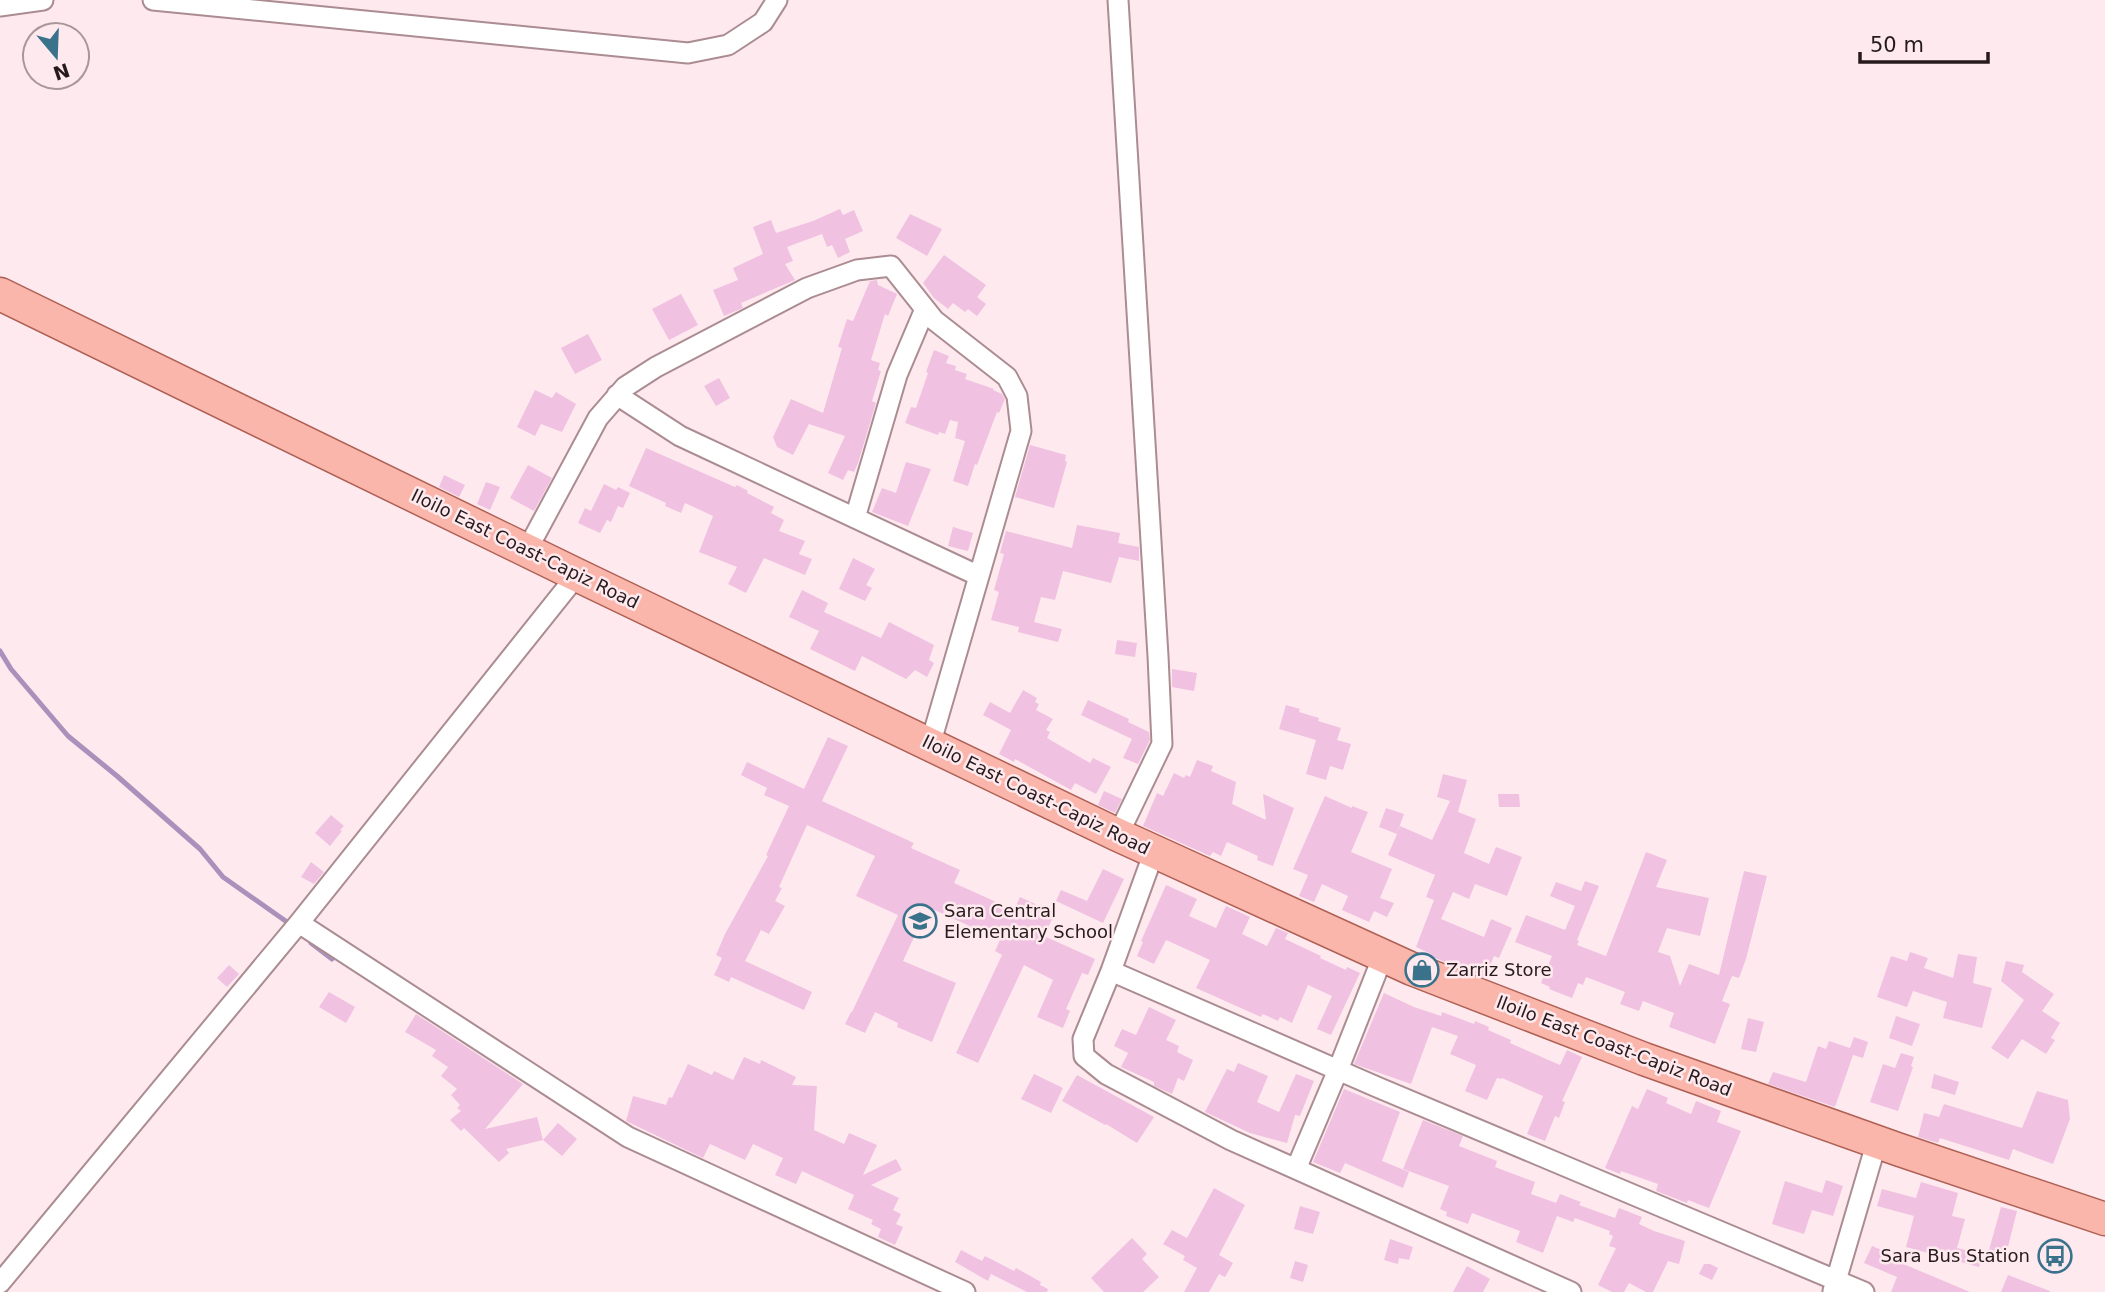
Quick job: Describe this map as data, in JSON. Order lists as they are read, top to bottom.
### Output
{
  "streets": {
    "main road": ["Iloilo East Coast-Capiz Road"]
  },
  "places": {
    "school or university": ["Sara Central Elementary School"],
    "shop": ["Zarriz Store"],
    "bus stop": ["Sara Bus Station"]
  },
  "scale_bar": "50 m",
  "north": "bottom"
}
